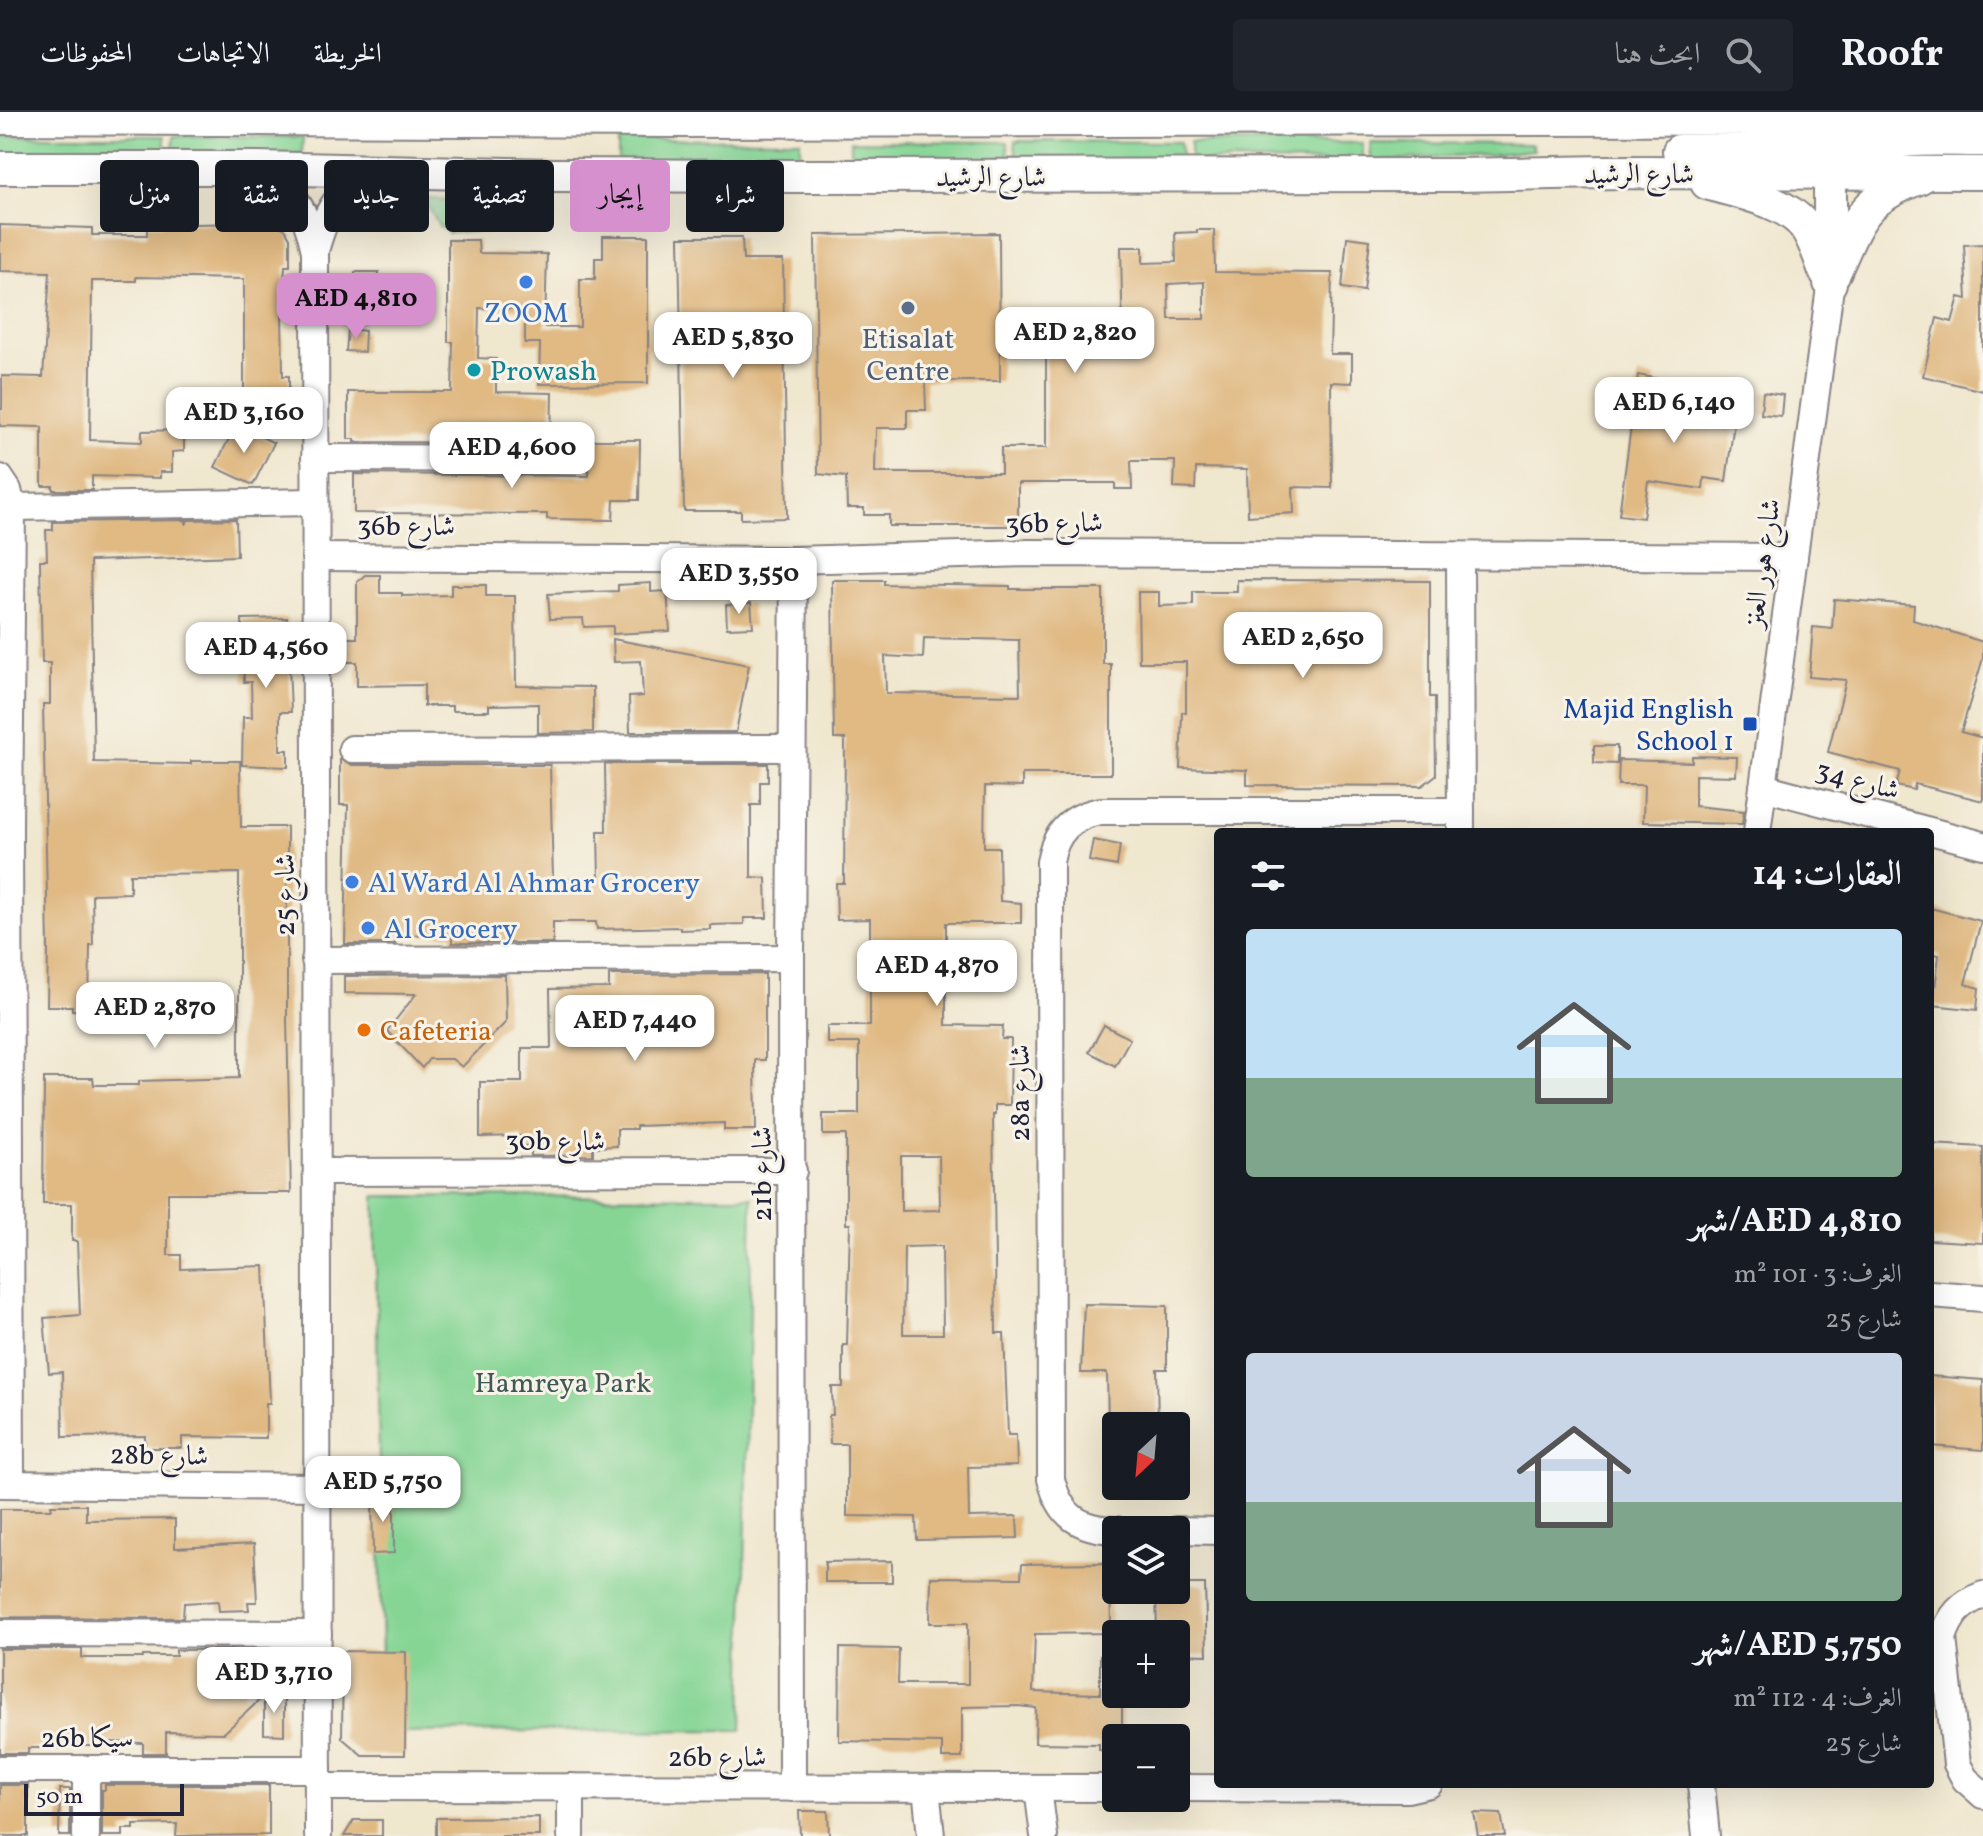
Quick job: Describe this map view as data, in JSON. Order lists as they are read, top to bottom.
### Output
{
  "streets": {
    "main road": ["شارع الرشيد"],
    "street": [
      "36b شارع",
      "شارع هور العنز",
      "شارع 34",
      "شارع 25",
      "28a شارع",
      "30b شارع",
      "21b شارع",
      "28b شارع",
      "26b سيكا",
      "26b شارع"
    ]
  },
  "crossings": [
    ["36b شارع", "شارع هور العنز"],
    ["36b شارع", "شارع 25"],
    ["36b شارع", "21b شارع"],
    ["شارع هور العنز", "شارع 34"],
    ["شارع 25", "30b شارع"],
    ["شارع 25", "28b شارع"],
    ["شارع 25", "26b سيكا"],
    ["شارع 25", "26b شارع"],
    ["30b شارع", "21b شارع"],
    ["21b شارع", "26b شارع"],
    ["26b سيكا", "26b شارع"]
  ],
  "parks": ["Hamreya Park"],
  "places": {
    "other": [
      "ZOOM",
      "Etisalat Centre",
      "Prowash",
      "Al Ward Al Ahmar Grocery",
      "Al Grocery",
      "Cafeteria"
    ],
    "transit": ["Majid English School 1"]
  },
  "scale_bar": "50 m",
  "north": "bottom left",
  "page": {
    "header": "Roofr",
    "search": "ابحث هنا",
    "nav": ["الخريطة", "الاتجاهات", "المحفوظات"],
    "chip": [
      "شراء",
      "إيجار",
      "تصفية",
      "جديد",
      "شقة",
      "منزل"
    ],
    "price": [
      "AED 4,810",
      "AED 2,820",
      "AED 5,830",
      "AED 6,140",
      "AED 3,160",
      "AED 4,600",
      "AED 3,550",
      "AED 2,650",
      "AED 4,560",
      "AED 4,870",
      "AED 2,870",
      "AED 7,440",
      "AED 5,750",
      "AED 3,710"
    ],
    "heading": "العقارات: 14",
    "list": [
      {
        "name": "AED 4,810/شهر",
        "note": "الغرف: 3 · 101 m² · شارع 25"
      },
      {
        "name": "AED 5,750/شهر",
        "note": "الغرف: 4 · 112 m² · شارع 25"
      }
    ],
    "map_buttons": ["+", "−"],
    "scale": "50 m"
  }
}
